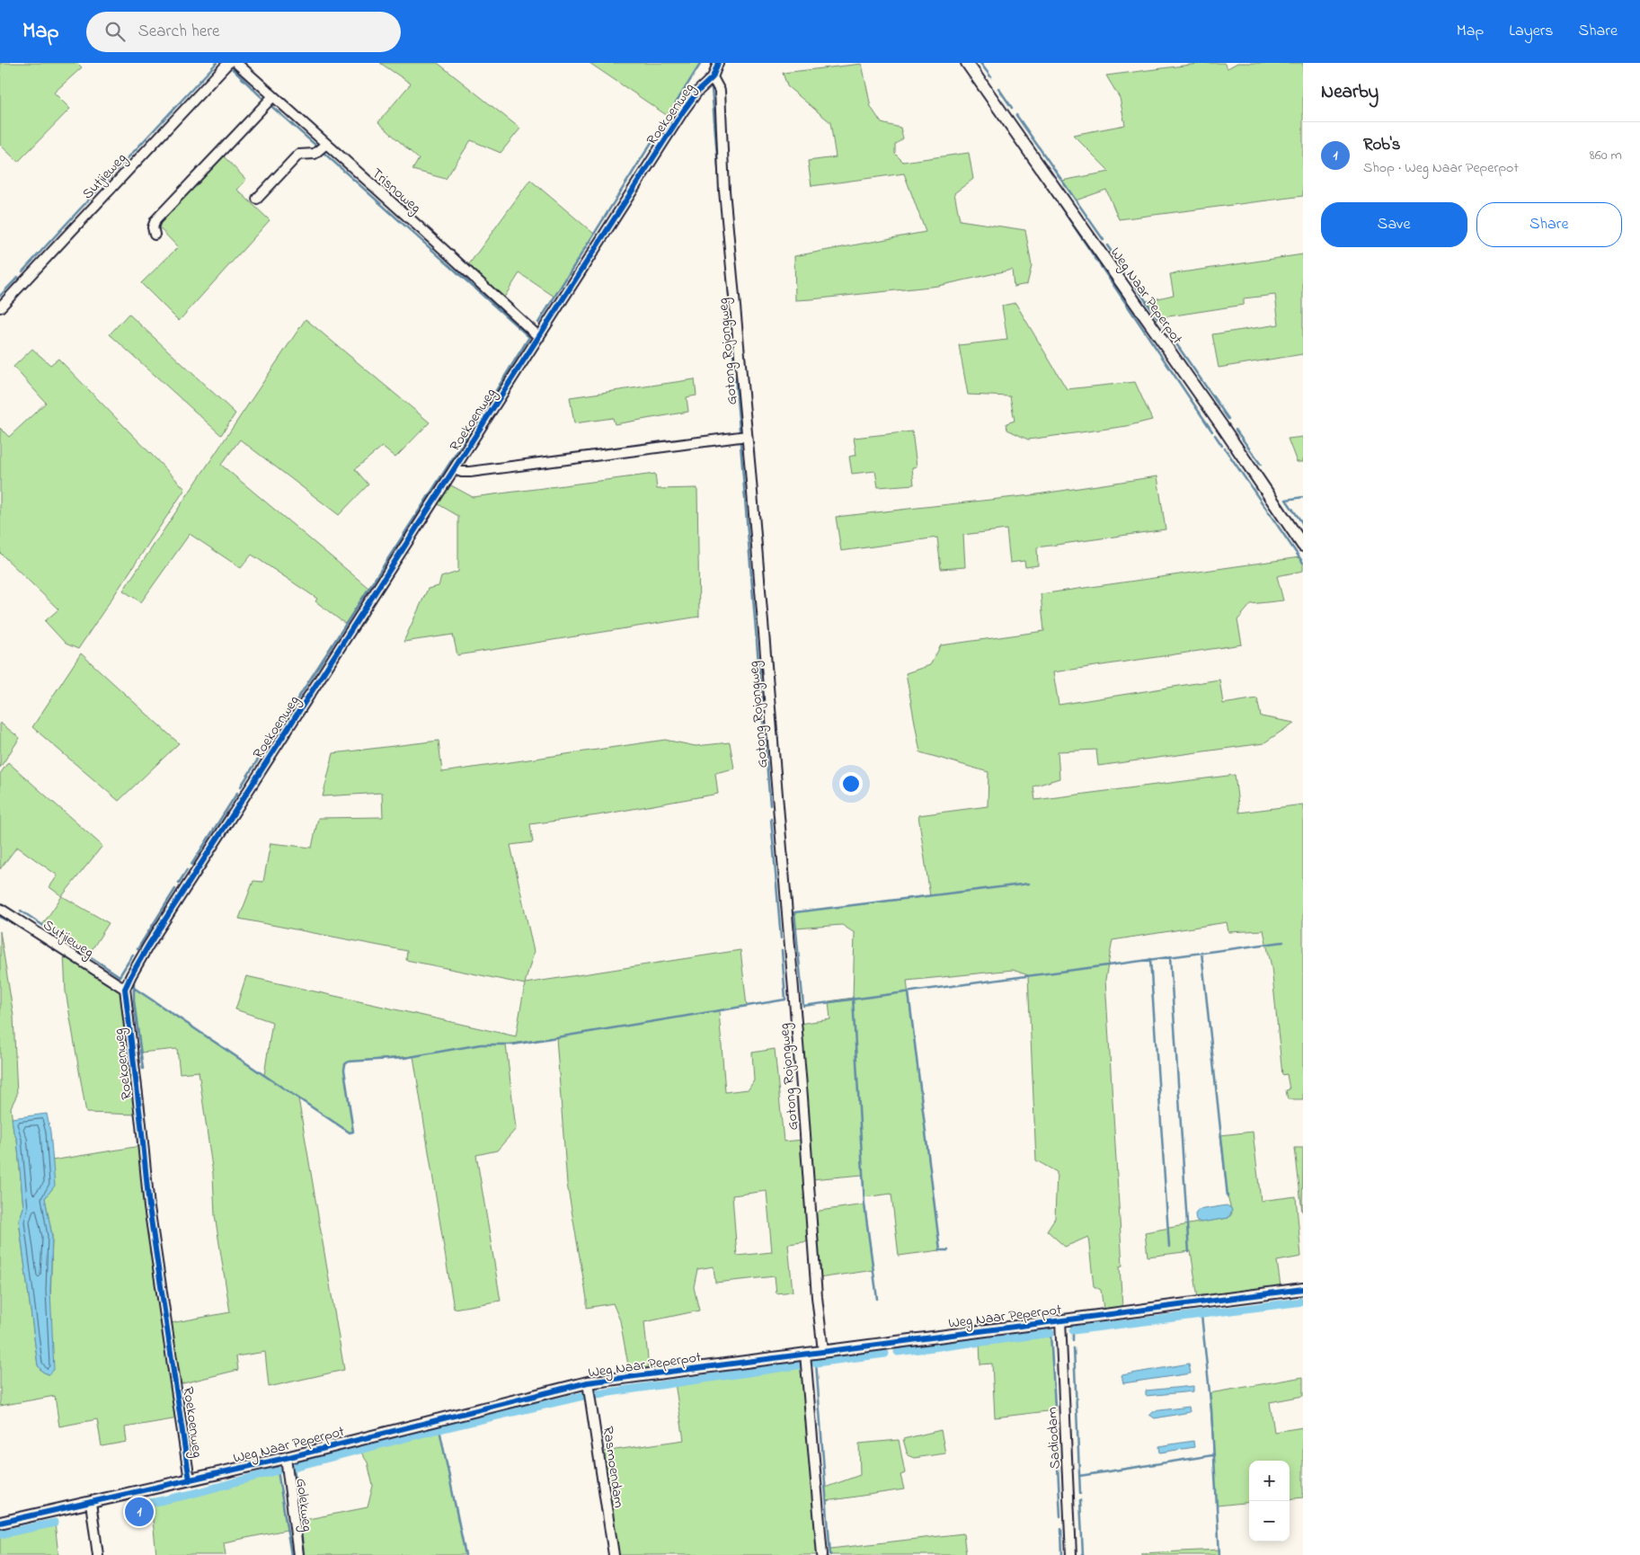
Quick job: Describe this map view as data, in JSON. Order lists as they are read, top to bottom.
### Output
{
  "streets": {
    "street": [
      "Roekoenweg",
      "Sutjieweg",
      "Trisnoweg",
      "Weg Naar Peperpot",
      "Gotong Rojongweg",
      "Sadiodam",
      "Rasmoendam",
      "Golekweg"
    ]
  },
  "crossings": [
    ["Roekoenweg", "Sutjieweg"],
    ["Roekoenweg", "Trisnoweg"],
    ["Roekoenweg", "Weg Naar Peperpot"],
    ["Roekoenweg", "Gotong Rojongweg"],
    ["Weg Naar Peperpot", "Gotong Rojongweg"],
    ["Weg Naar Peperpot", "Sadiodam"],
    ["Weg Naar Peperpot", "Rasmoendam"],
    ["Weg Naar Peperpot", "Golekweg"]
  ],
  "page": {
    "header": "Map",
    "search": "Search here",
    "nav": ["Map", "Layers", "Share"],
    "heading": "Nearby",
    "list": [
      {
        "mark": "1",
        "name": "Rob's",
        "note": "Shop · Weg Naar Peperpot",
        "value": "860 m"
      }
    ],
    "buttons": ["Save", "Share"],
    "map_buttons": ["+", "−"],
    "pins": "1"
  }
}
